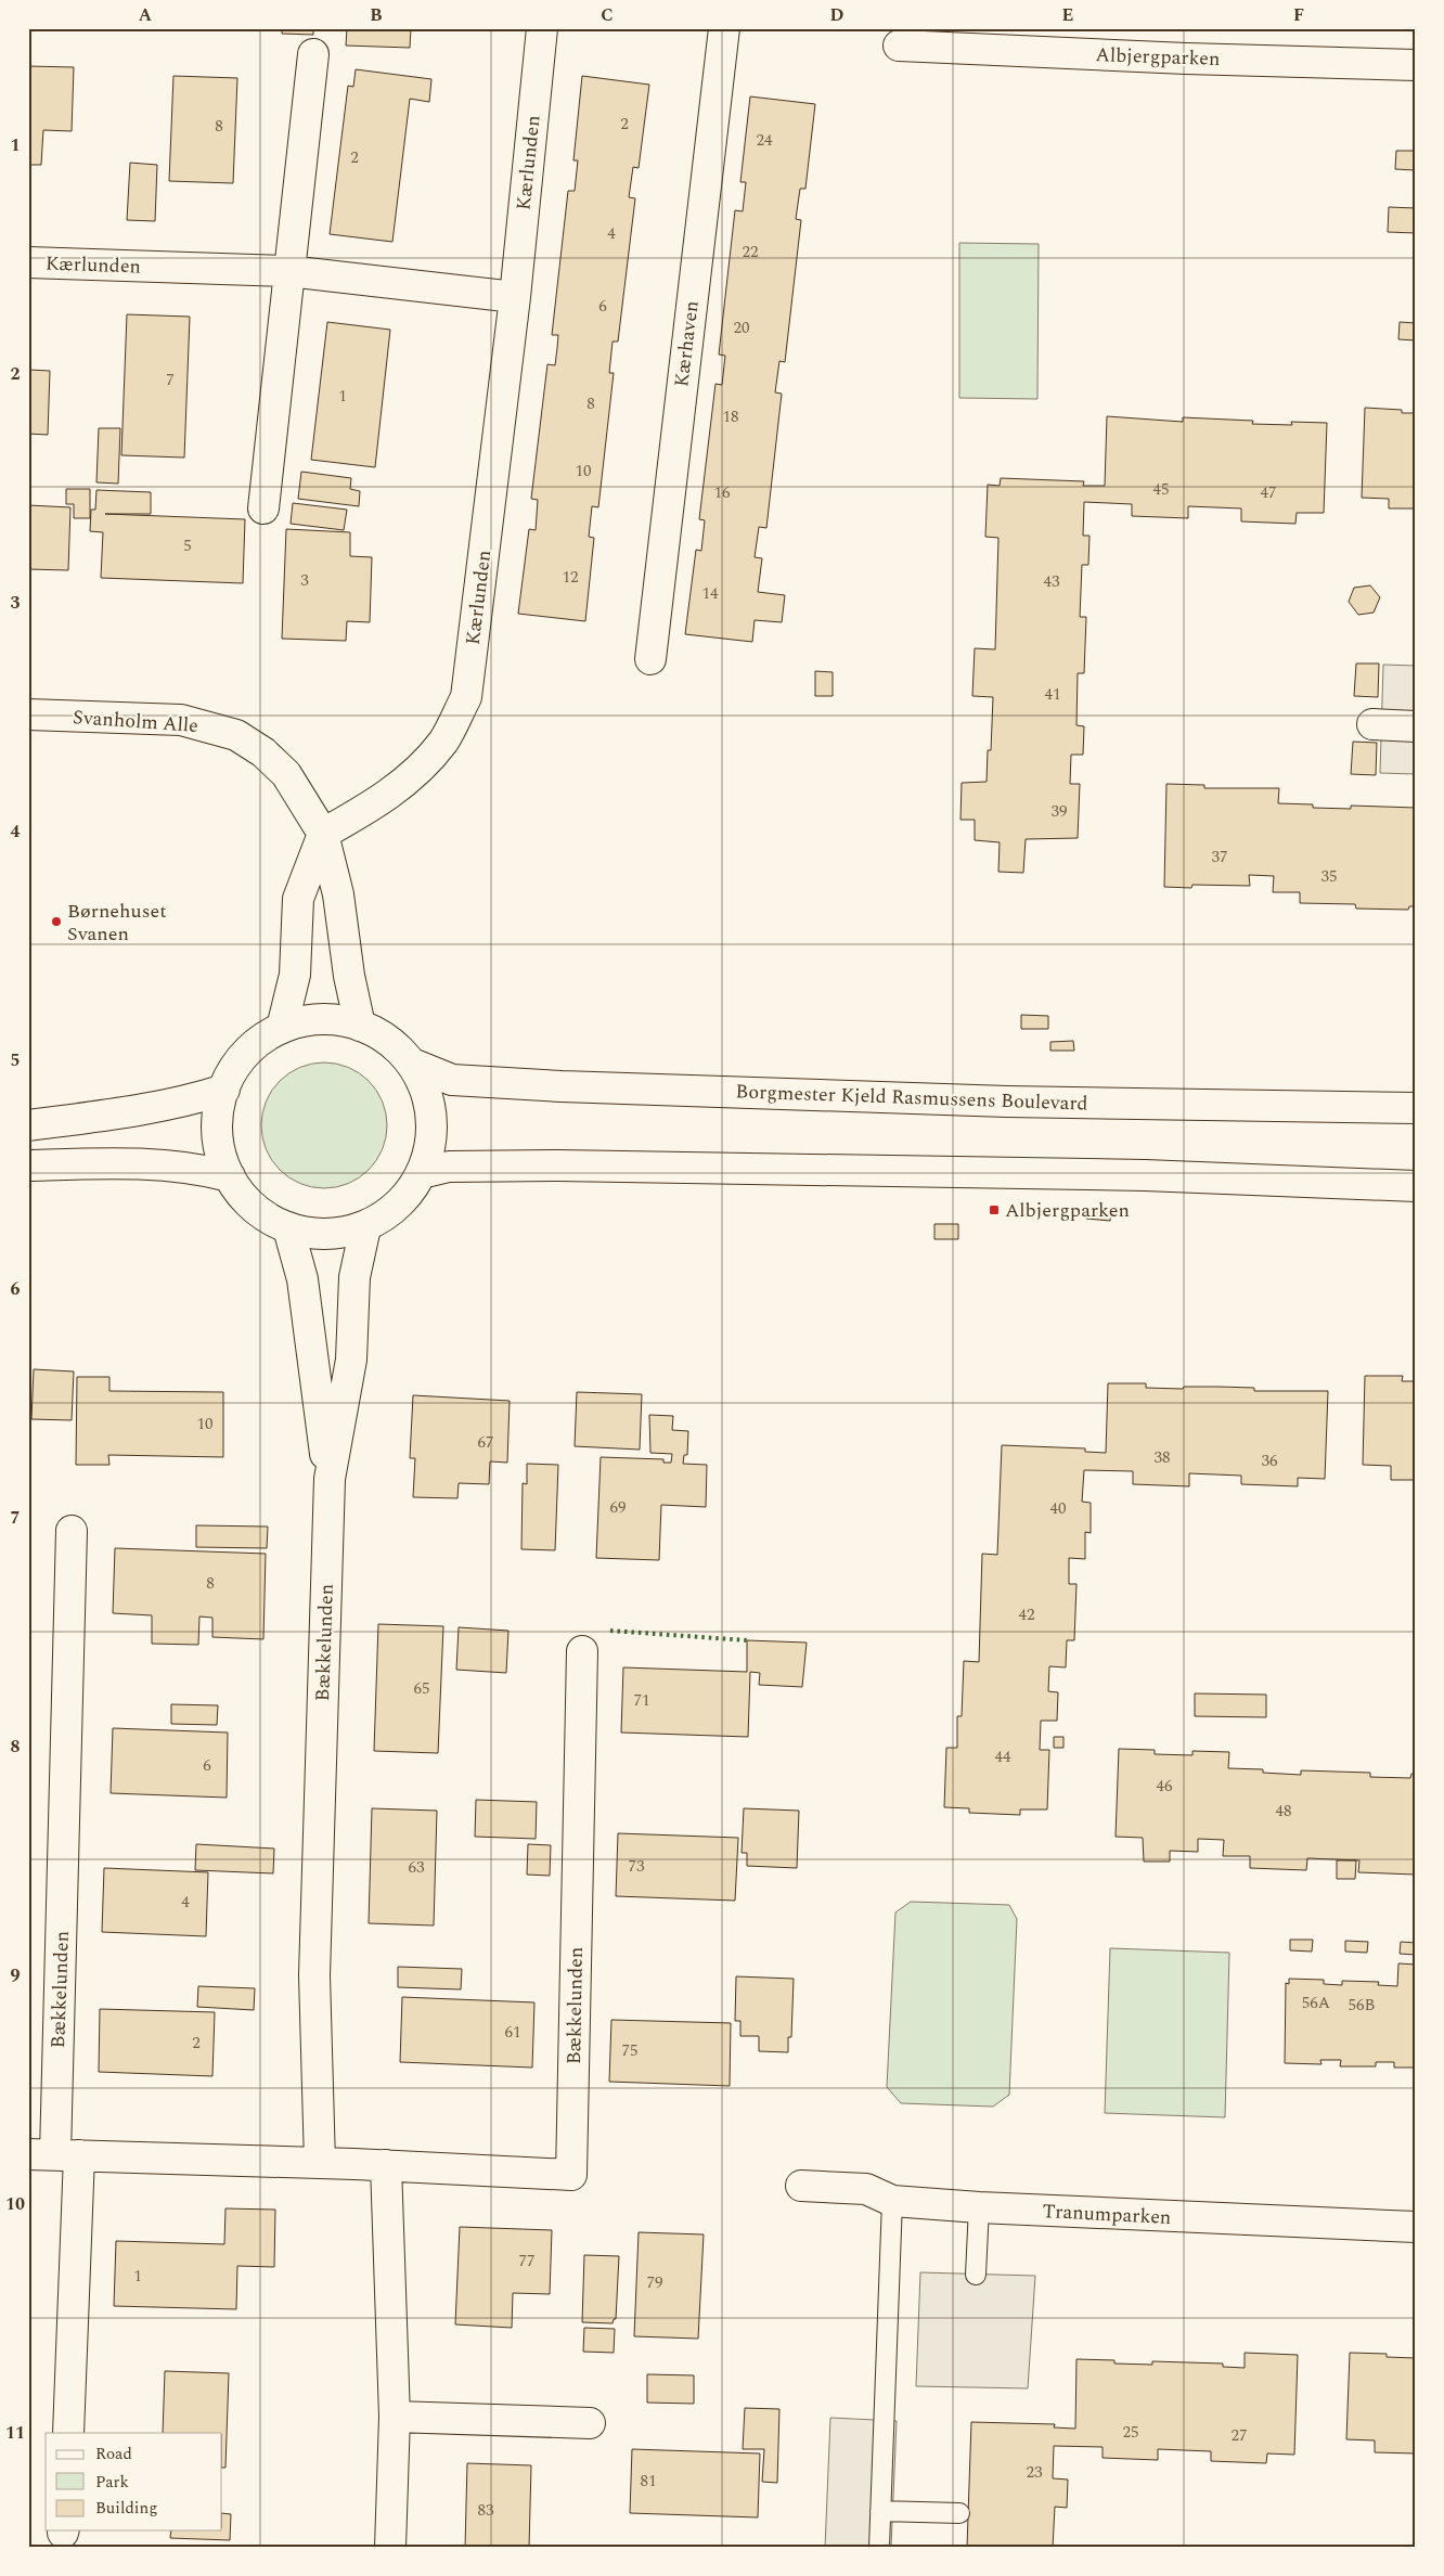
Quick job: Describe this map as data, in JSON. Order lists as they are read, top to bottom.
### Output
{
  "streets": {
    "street": [
      "Albjergparken",
      "Kærlunden",
      "Kærhaven",
      "Svanholm Alle",
      "Borgmester Kjeld Rasmussens Boulevard",
      "Bækkelunden",
      "Tranumparken"
    ]
  },
  "crossings": [
    ["Kærlunden", "Svanholm Alle"]
  ],
  "places": {
    "other": ["Børnehuset Svanen"],
    "transit": ["Albjergparken"]
  },
  "house_numbers": [
    "2",
    "8",
    "24",
    "2",
    "4",
    "22",
    "6",
    "20",
    "7",
    "1",
    "8",
    "18",
    "10",
    "45",
    "16",
    "47",
    "5",
    "12",
    "3",
    "43",
    "14",
    "41",
    "39",
    "37",
    "35",
    "10",
    "67",
    "38",
    "36",
    "69",
    "40",
    "8",
    "42",
    "65",
    "71",
    "44",
    "6",
    "46",
    "48",
    "73",
    "63",
    "4",
    "56A",
    "56B",
    "61",
    "2",
    "75",
    "77",
    "1",
    "79",
    "25",
    "27",
    "23",
    "81",
    "83"
  ],
  "legend": ["Road", "Park", "Building"],
  "grid": {
    "columns": [
      "A",
      "B",
      "C",
      "D",
      "E",
      "F"
    ],
    "rows": [
      "1",
      "2",
      "3",
      "4",
      "5",
      "6",
      "7",
      "8",
      "9",
      "10",
      "11"
    ]
  }
}
